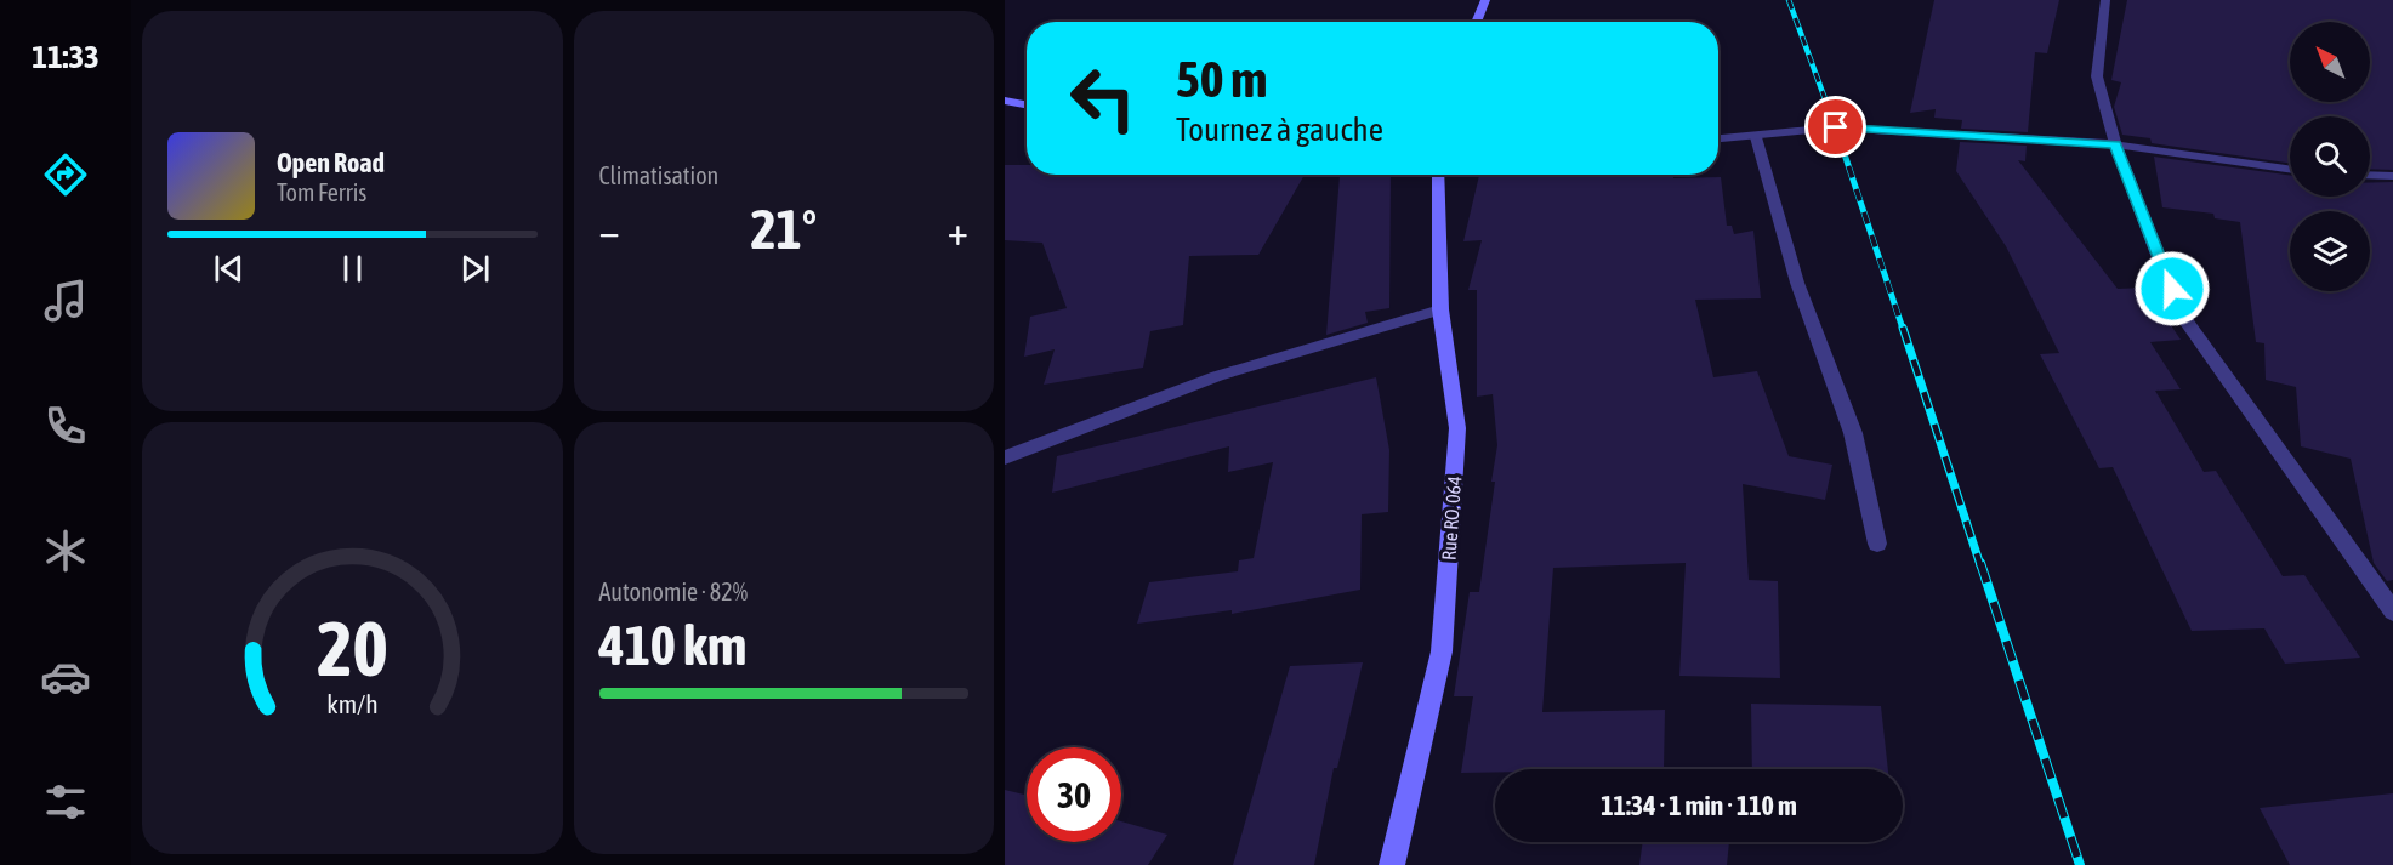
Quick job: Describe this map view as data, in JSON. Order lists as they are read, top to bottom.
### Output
{
  "streets": {
    "street": ["Rue RO. 064"]
  },
  "north": "top left",
  "page": {
    "tabs": "11:33",
    "tile": [
      "Climatisation",
      ["Autonomie · 82%", "410 km"]
    ],
    "turn": ["50 m", "Tournez à gauche"],
    "song": ["Open Road", "Tom Ferris"],
    "heat": ["−", "21°", "+"],
    "limit": "30",
    "trip": "11:34 · 1 min · 110 m",
    "gauge": ["20", "km/h"]
  }
}
